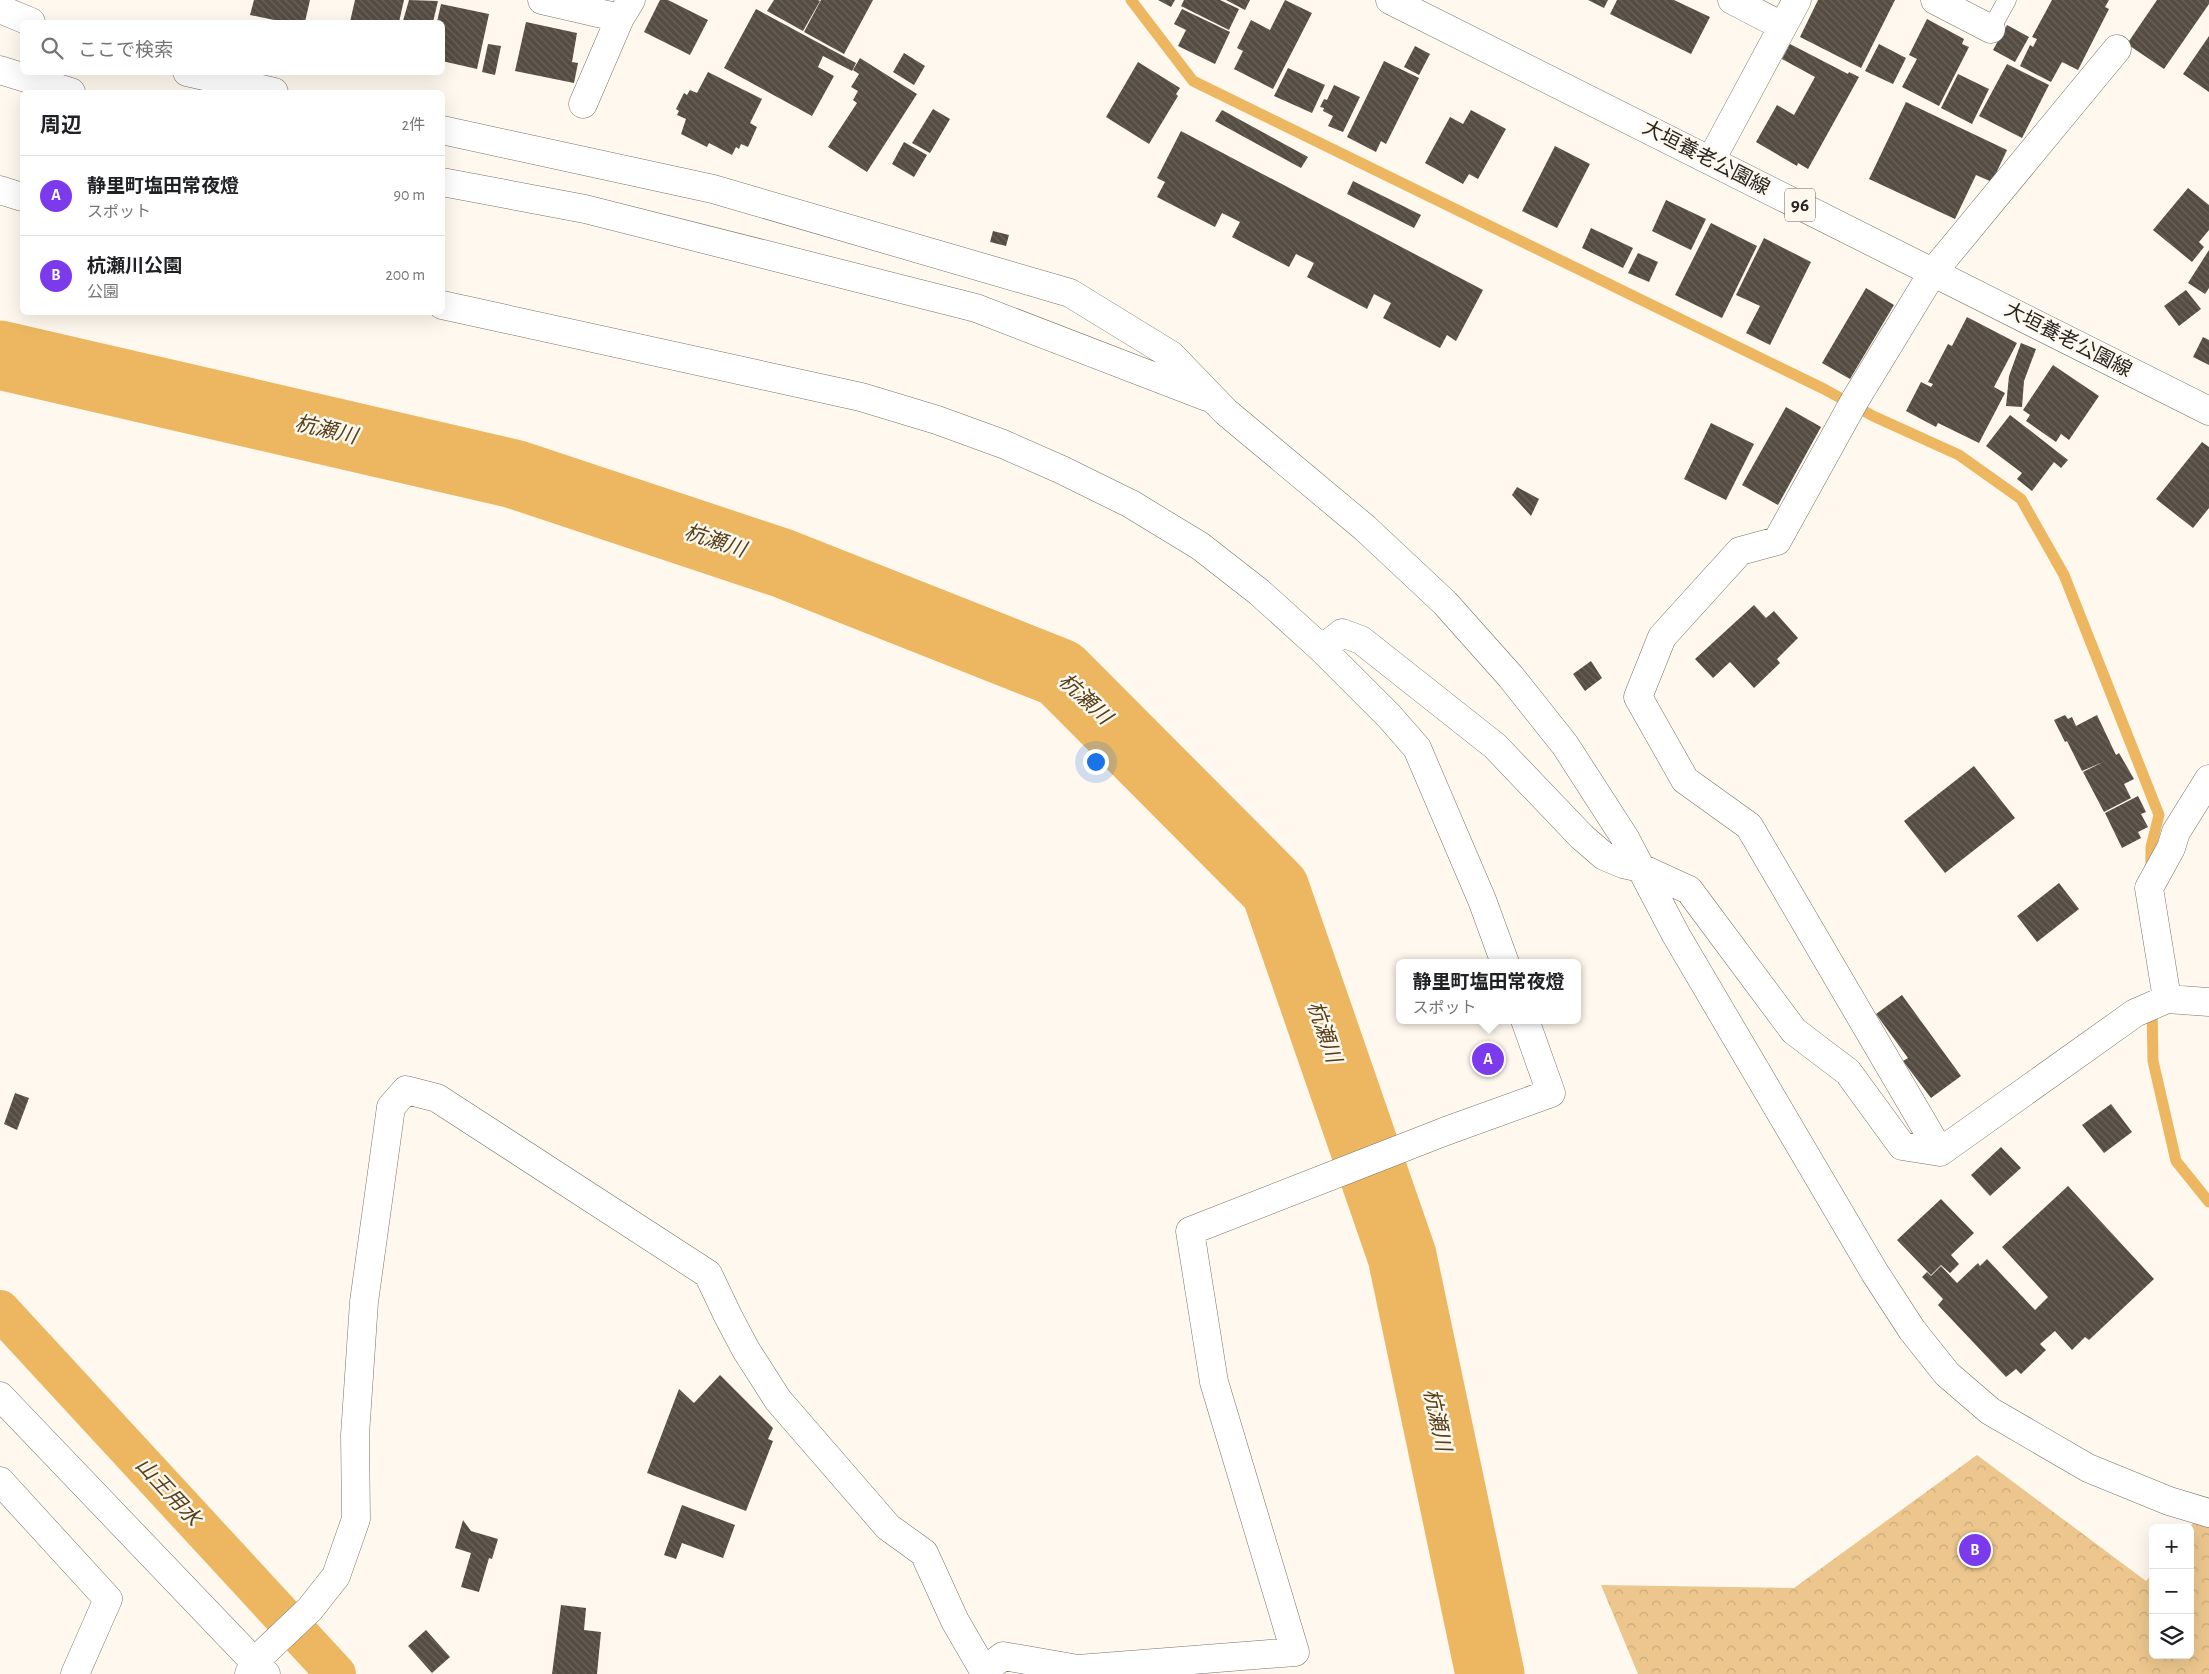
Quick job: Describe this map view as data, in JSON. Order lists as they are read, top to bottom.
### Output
{
  "streets": {
    "street": ["大垣養老公園線", "96"]
  },
  "water": ["杭瀬川", "山王用水"],
  "page": {
    "search": "ここで検索",
    "heading": ["周辺", "2件"],
    "list": [
      {
        "mark": "A",
        "name": "静里町塩田常夜燈",
        "note": "スポット",
        "value": "90 m"
      },
      {
        "mark": "B",
        "name": "杭瀬川公園",
        "note": "公園",
        "value": "200 m"
      }
    ],
    "popup": ["静里町塩田常夜燈", "スポット"],
    "pins": ["A", "B"],
    "map_buttons": ["+", "−"]
  }
}
